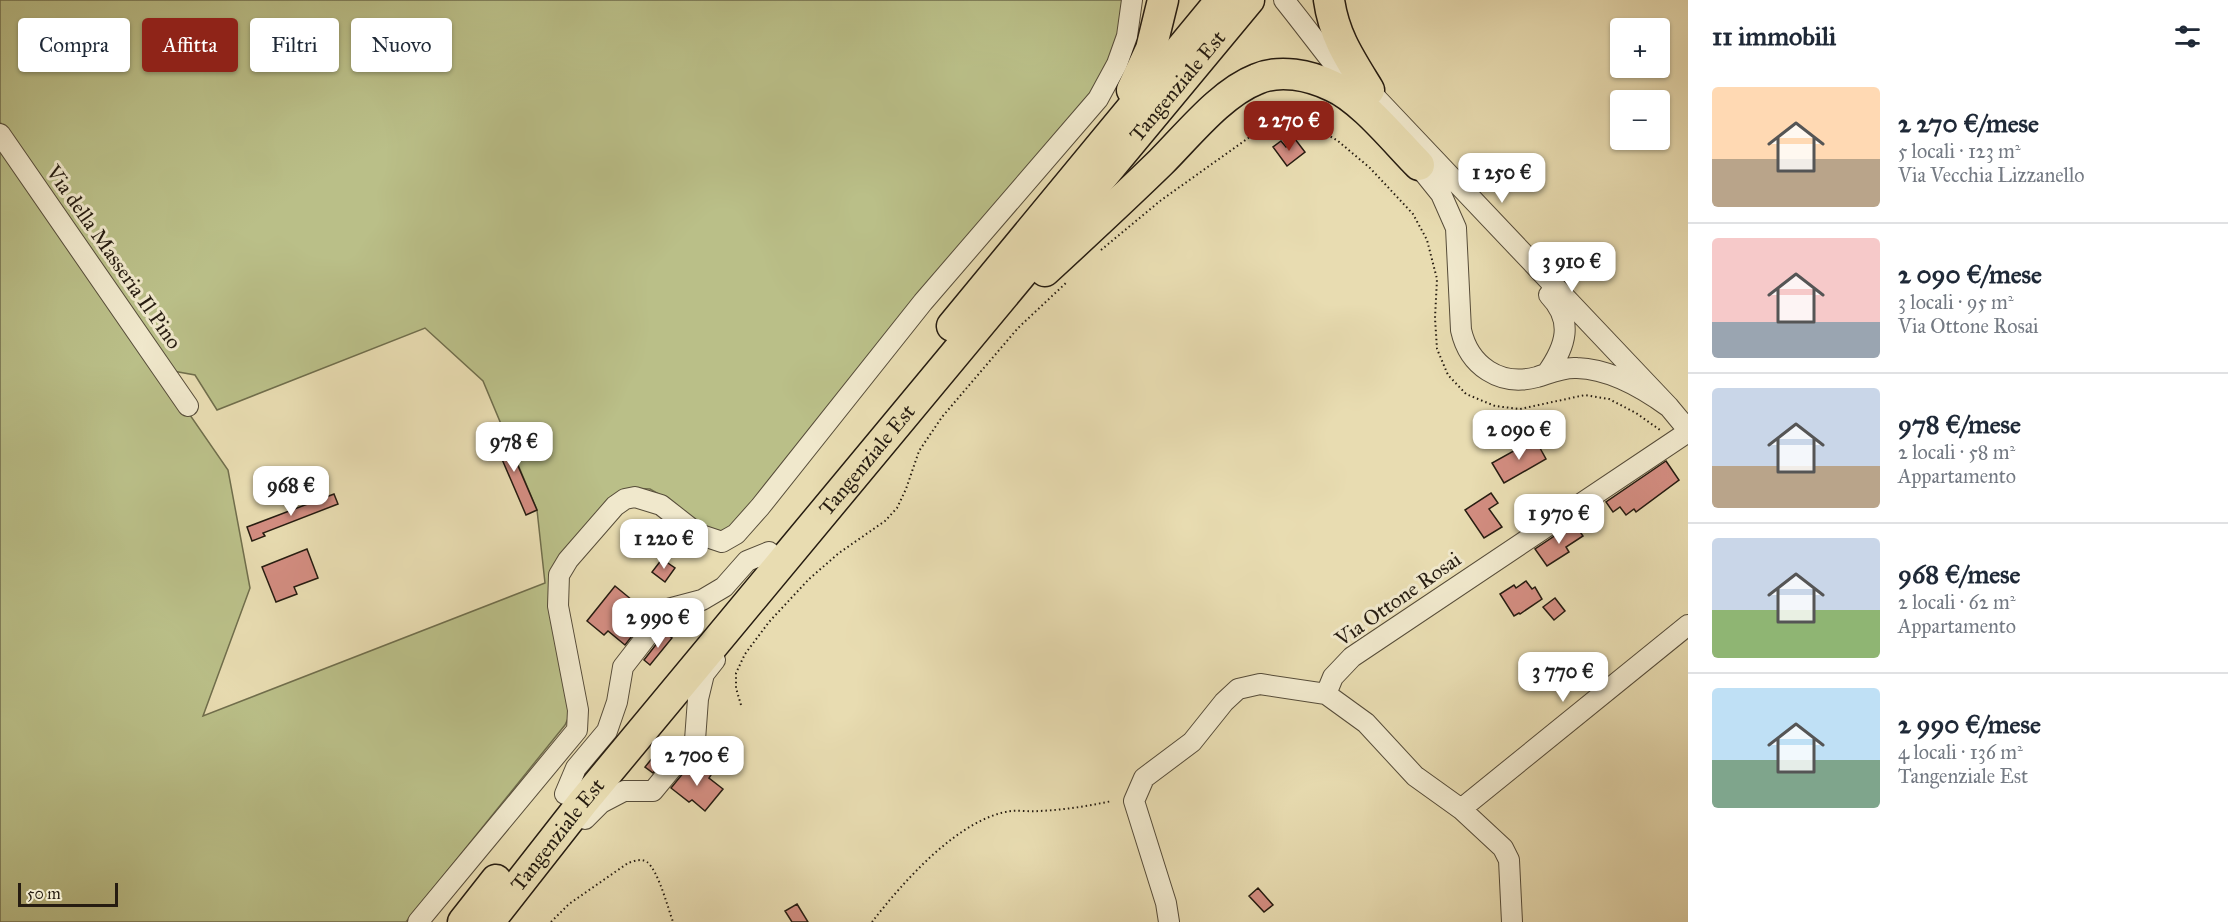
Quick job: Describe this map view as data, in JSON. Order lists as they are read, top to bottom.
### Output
{
  "streets": {
    "highway": ["Tangenziale Est"],
    "street": ["Via della Masseria Il Pino", "Via Ottone Rosai"]
  },
  "scale_bar": "50 m",
  "page": {
    "heading": "11 immobili",
    "map_buttons": ["+", "−"],
    "chip": [
      "Compra",
      "Affitta",
      "Filtri",
      "Nuovo"
    ],
    "list": [
      {
        "name": "2 270 €/mese",
        "note": "5 locali · 123 m² · Via Vecchia Lizzanello"
      },
      {
        "name": "2 090 €/mese",
        "note": "3 locali · 95 m² · Via Ottone Rosai"
      },
      {
        "name": "978 €/mese",
        "note": "2 locali · 58 m² · Appartamento"
      },
      {
        "name": "968 €/mese",
        "note": "2 locali · 62 m² · Appartamento"
      },
      {
        "name": "2 990 €/mese",
        "note": "4 locali · 136 m² · Tangenziale Est"
      }
    ],
    "price": [
      "2 270 €",
      "1 250 €",
      "3 910 €",
      "2 090 €",
      "978 €",
      "968 €",
      "1 970 €",
      "1 220 €",
      "2 990 €",
      "3 770 €",
      "2 700 €"
    ],
    "scale": "50 m"
  }
}
